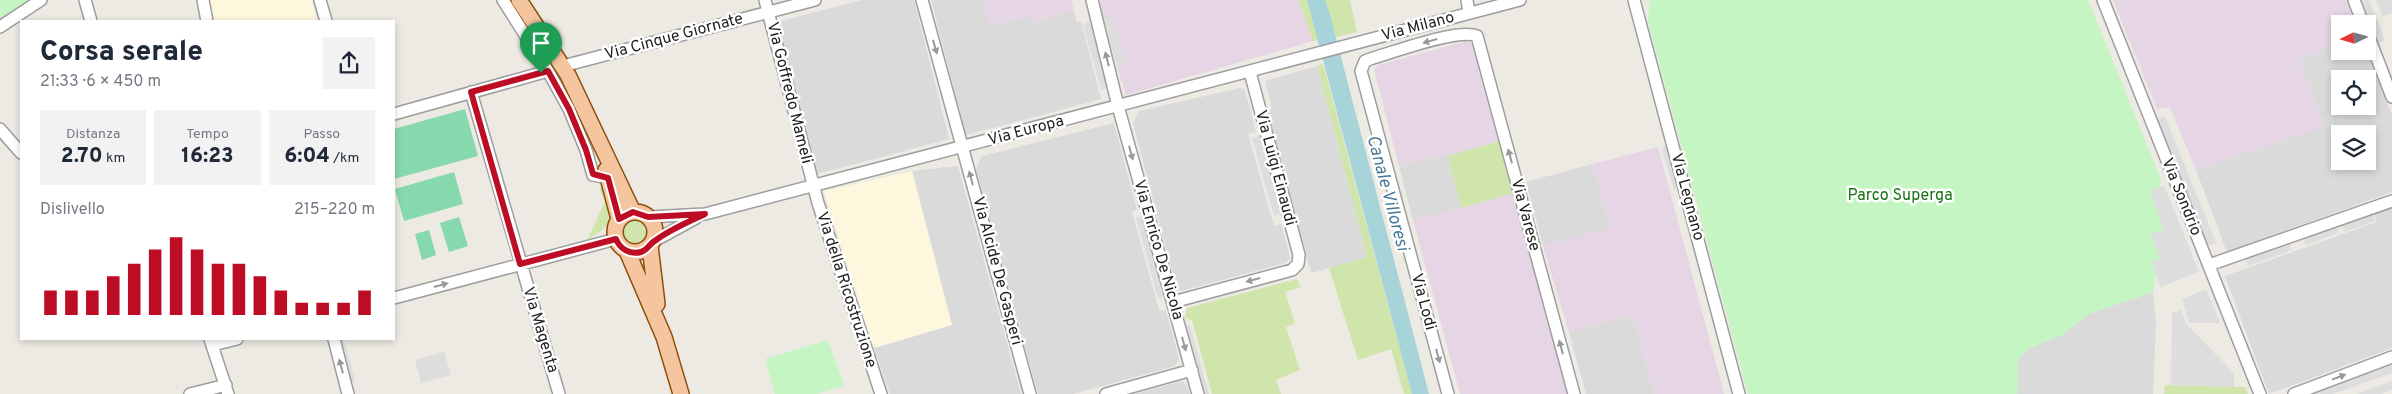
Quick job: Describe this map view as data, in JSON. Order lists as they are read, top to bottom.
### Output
{
  "streets": {
    "street": [
      "Via Milano",
      "Via Cinque Giornate",
      "Via Goffredo Mameli",
      "Via Europa",
      "Via Luigi Einaudi",
      "Via Legnano",
      "Via Sondrio",
      "Via Varese",
      "Via Enrico De Nicola",
      "Via Alcide De Gasperi",
      "Via della Ricostruzione",
      "Via Lodi",
      "Via Magenta"
    ]
  },
  "crossings": [
    ["Via Milano", "Via Europa"],
    ["Via Cinque Giornate", "Via Goffredo Mameli"],
    ["Via Goffredo Mameli", "Via Europa"],
    ["Via Goffredo Mameli", "Via della Ricostruzione"],
    ["Via Europa", "Via Luigi Einaudi"],
    ["Via Europa", "Via Enrico De Nicola"],
    ["Via Europa", "Via Alcide De Gasperi"],
    ["Via Europa", "Via della Ricostruzione"],
    ["Via Luigi Einaudi", "Via Enrico De Nicola"],
    ["Via Varese", "Via Lodi"]
  ],
  "one_way": ["Via Varese"],
  "water": ["Canale Villoresi"],
  "parks": ["Parco Superga"],
  "north": "left",
  "page": {
    "heading": ["Corsa serale", "21:33 · 6 × 450 m"],
    "stats": [
      ["Distanza", "2.70 km"],
      ["Tempo", "16:23"],
      ["Passo", "6:04 /km"]
    ],
    "chart": ["Dislivello", "215–220 m"]
  }
}
